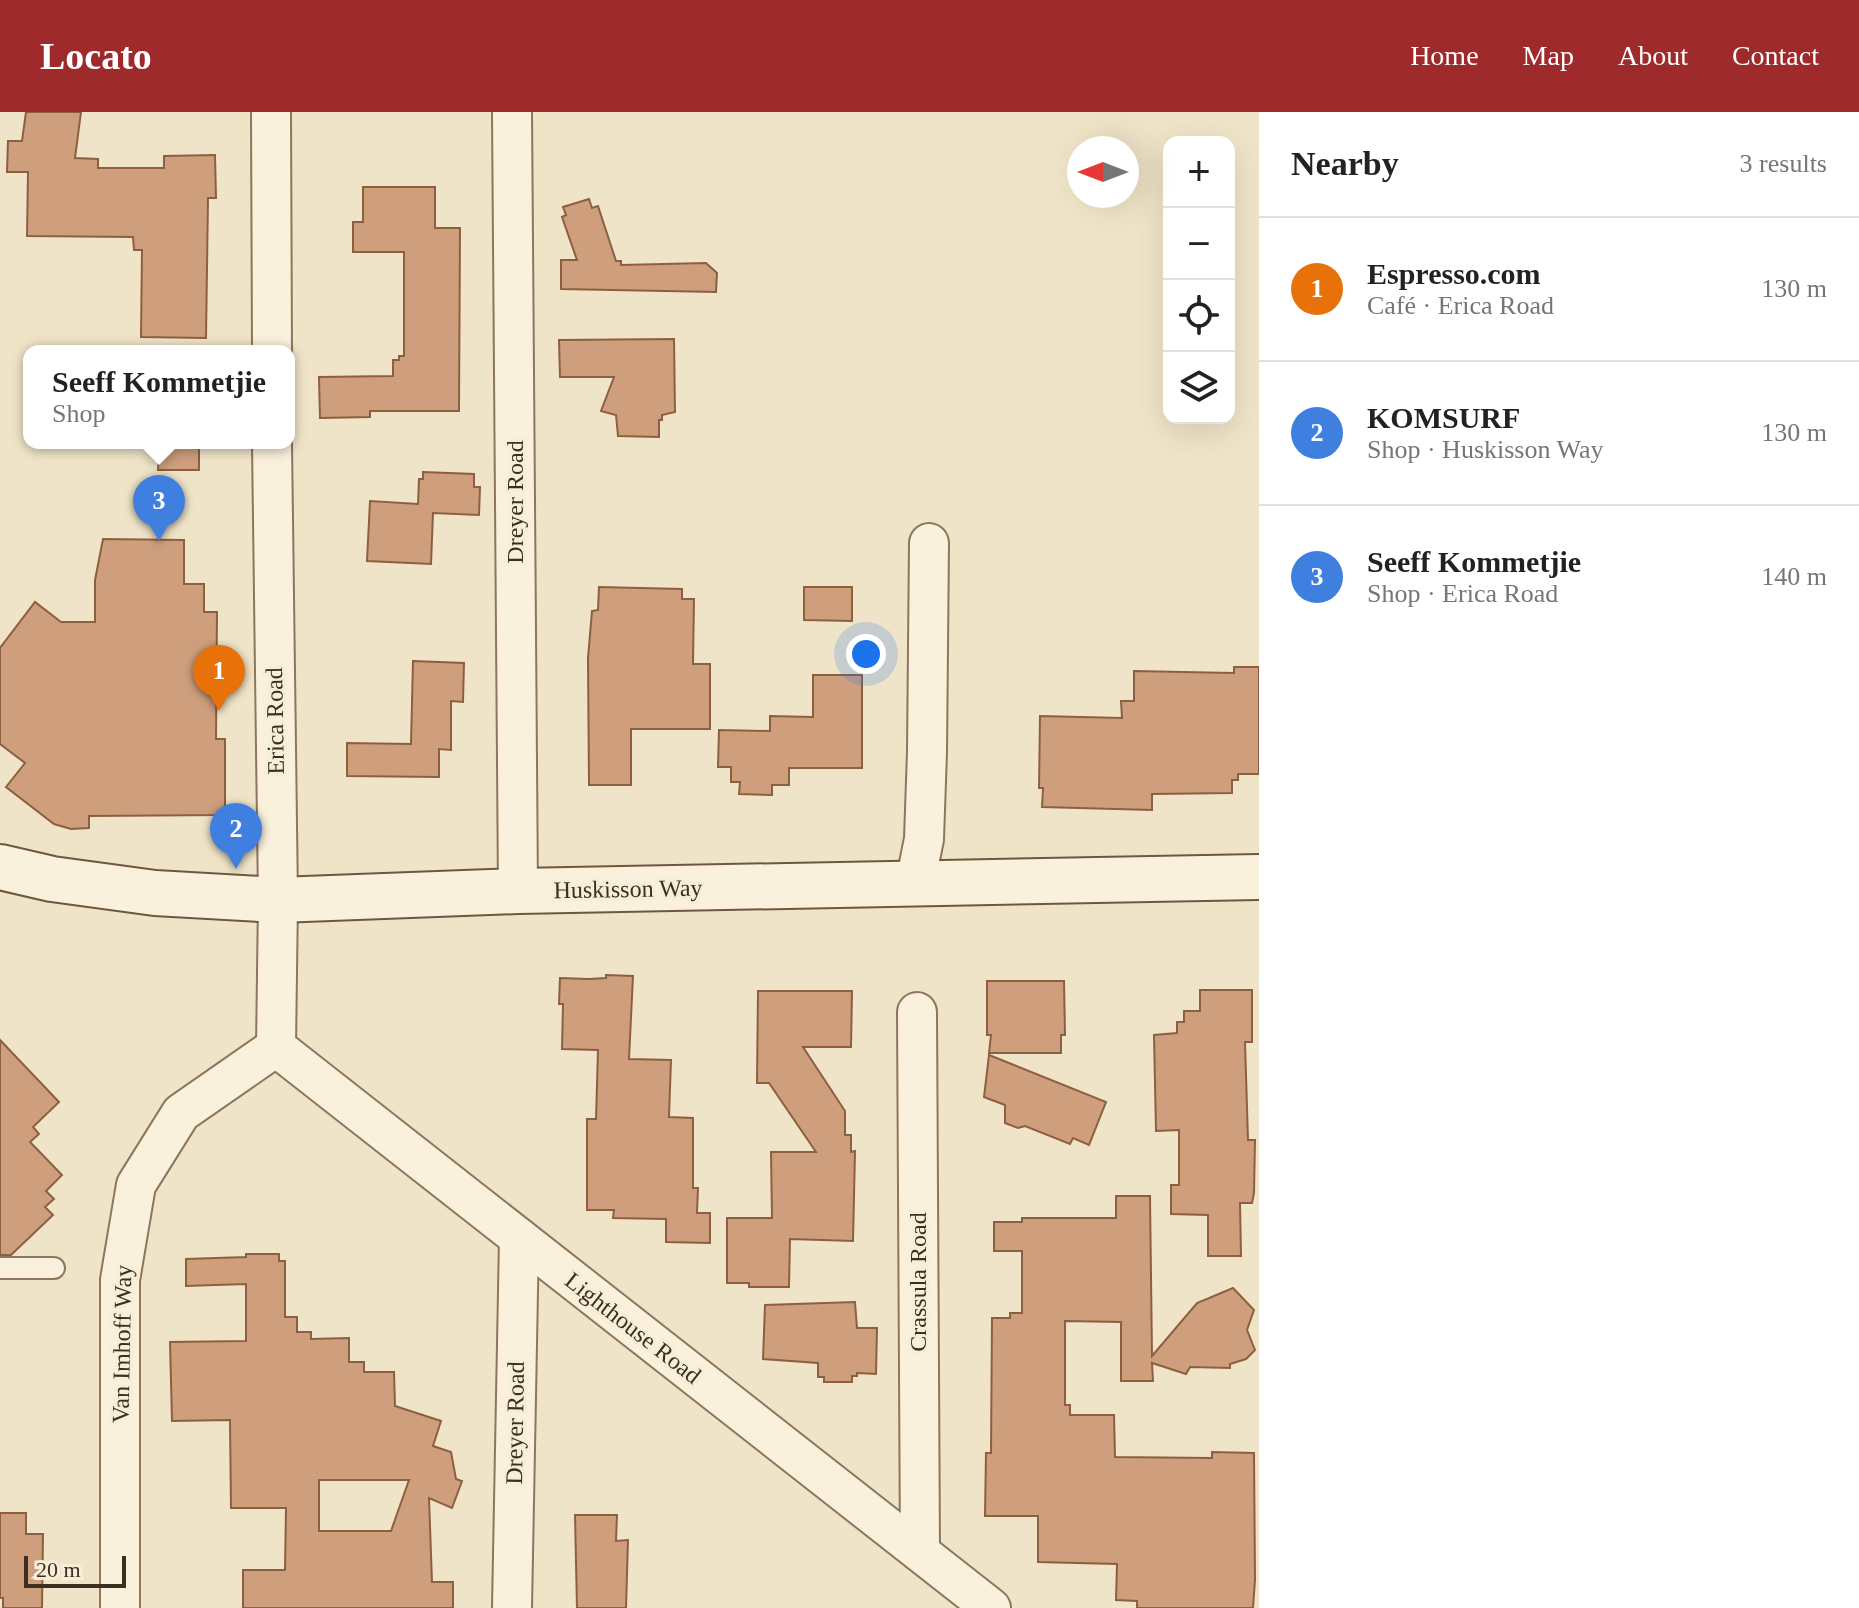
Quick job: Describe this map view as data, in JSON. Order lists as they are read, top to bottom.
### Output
{
  "streets": {
    "main road": ["Huskisson Way"],
    "street": [
      "Dreyer Road",
      "Erica Road",
      "Crassula Road",
      "Lighthouse Road",
      "Van Imhoff Way"
    ]
  },
  "crossings": [
    ["Dreyer Road", "Huskisson Way"],
    ["Dreyer Road", "Lighthouse Road"],
    ["Erica Road", "Huskisson Way"],
    ["Erica Road", "Lighthouse Road"],
    ["Erica Road", "Van Imhoff Way"],
    ["Crassula Road", "Lighthouse Road"],
    ["Lighthouse Road", "Van Imhoff Way"]
  ],
  "scale_bar": "20 m",
  "north": "left",
  "page": {
    "header": "Locato",
    "nav": [
      "Home",
      "Map",
      "About",
      "Contact"
    ],
    "heading": ["Nearby", "3 results"],
    "map_buttons": ["+", "−"],
    "list": [
      {
        "mark": "1",
        "name": "Espresso.com",
        "note": "Café · Erica Road",
        "value": "130 m"
      },
      {
        "mark": "2",
        "name": "KOMSURF",
        "note": "Shop · Huskisson Way",
        "value": "130 m"
      },
      {
        "mark": "3",
        "name": "Seeff Kommetjie",
        "note": "Shop · Erica Road",
        "value": "140 m"
      }
    ],
    "popup": ["Seeff Kommetjie", "Shop"],
    "pins": ["3", "1", "2"],
    "scale": "20 m"
  }
}
